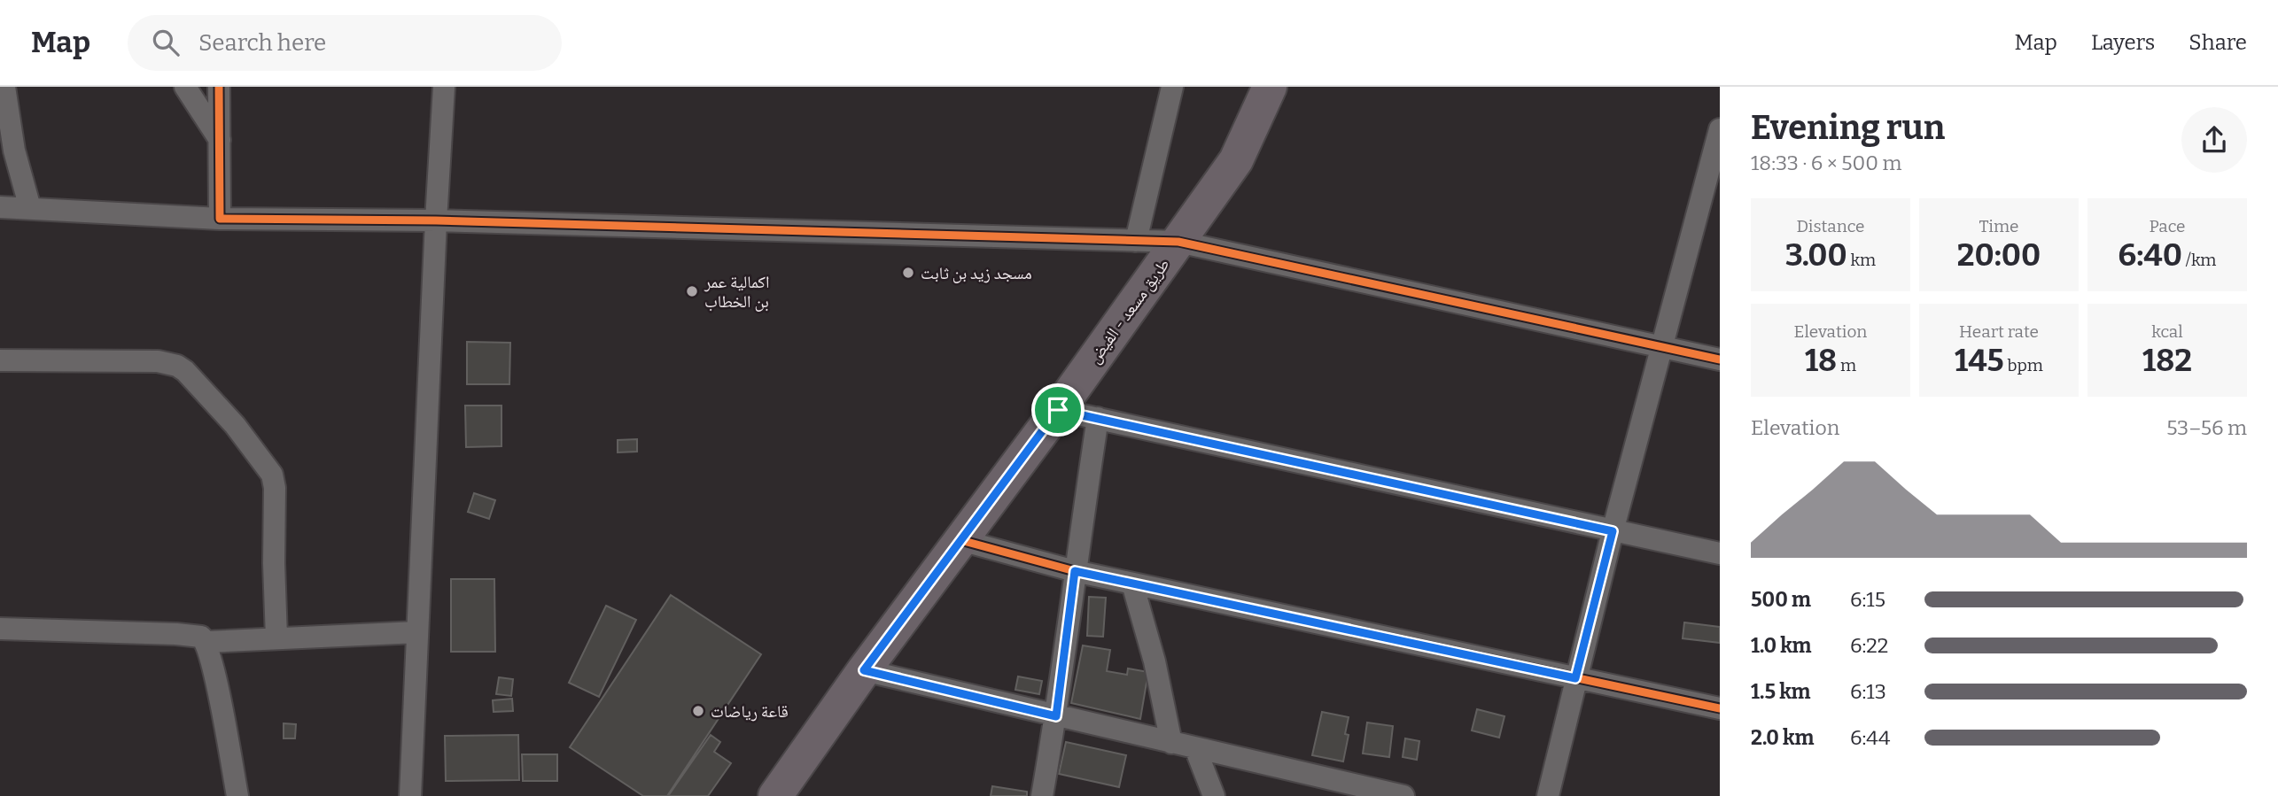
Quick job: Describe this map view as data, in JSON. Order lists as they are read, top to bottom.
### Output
{
  "streets": {
    "main road": ["طريق مسعد - الفيض"]
  },
  "places": ["مسجد زيد بن ثابت", "اكمالية عمر بن الخطاب", "قاعة رياضات"],
  "page": {
    "header": "Map",
    "search": "Search here",
    "nav": ["Map", "Layers", "Share"],
    "heading": ["Evening run", "18:33 · 6 × 500 m"],
    "stats": [
      ["Distance", "3.00 km"],
      ["Time", "20:00"],
      ["Pace", "6:40 /km"],
      ["Elevation", "18 m"],
      ["Heart rate", "145 bpm"],
      ["kcal", "182"]
    ],
    "chart": ["Elevation", "53–56 m"],
    "list": [
      {
        "name": "500 m",
        "note": "6:15"
      },
      {
        "name": "1.0 km",
        "note": "6:22"
      },
      {
        "name": "1.5 km",
        "note": "6:13"
      },
      {
        "name": "2.0 km",
        "note": "6:44"
      }
    ]
  }
}
